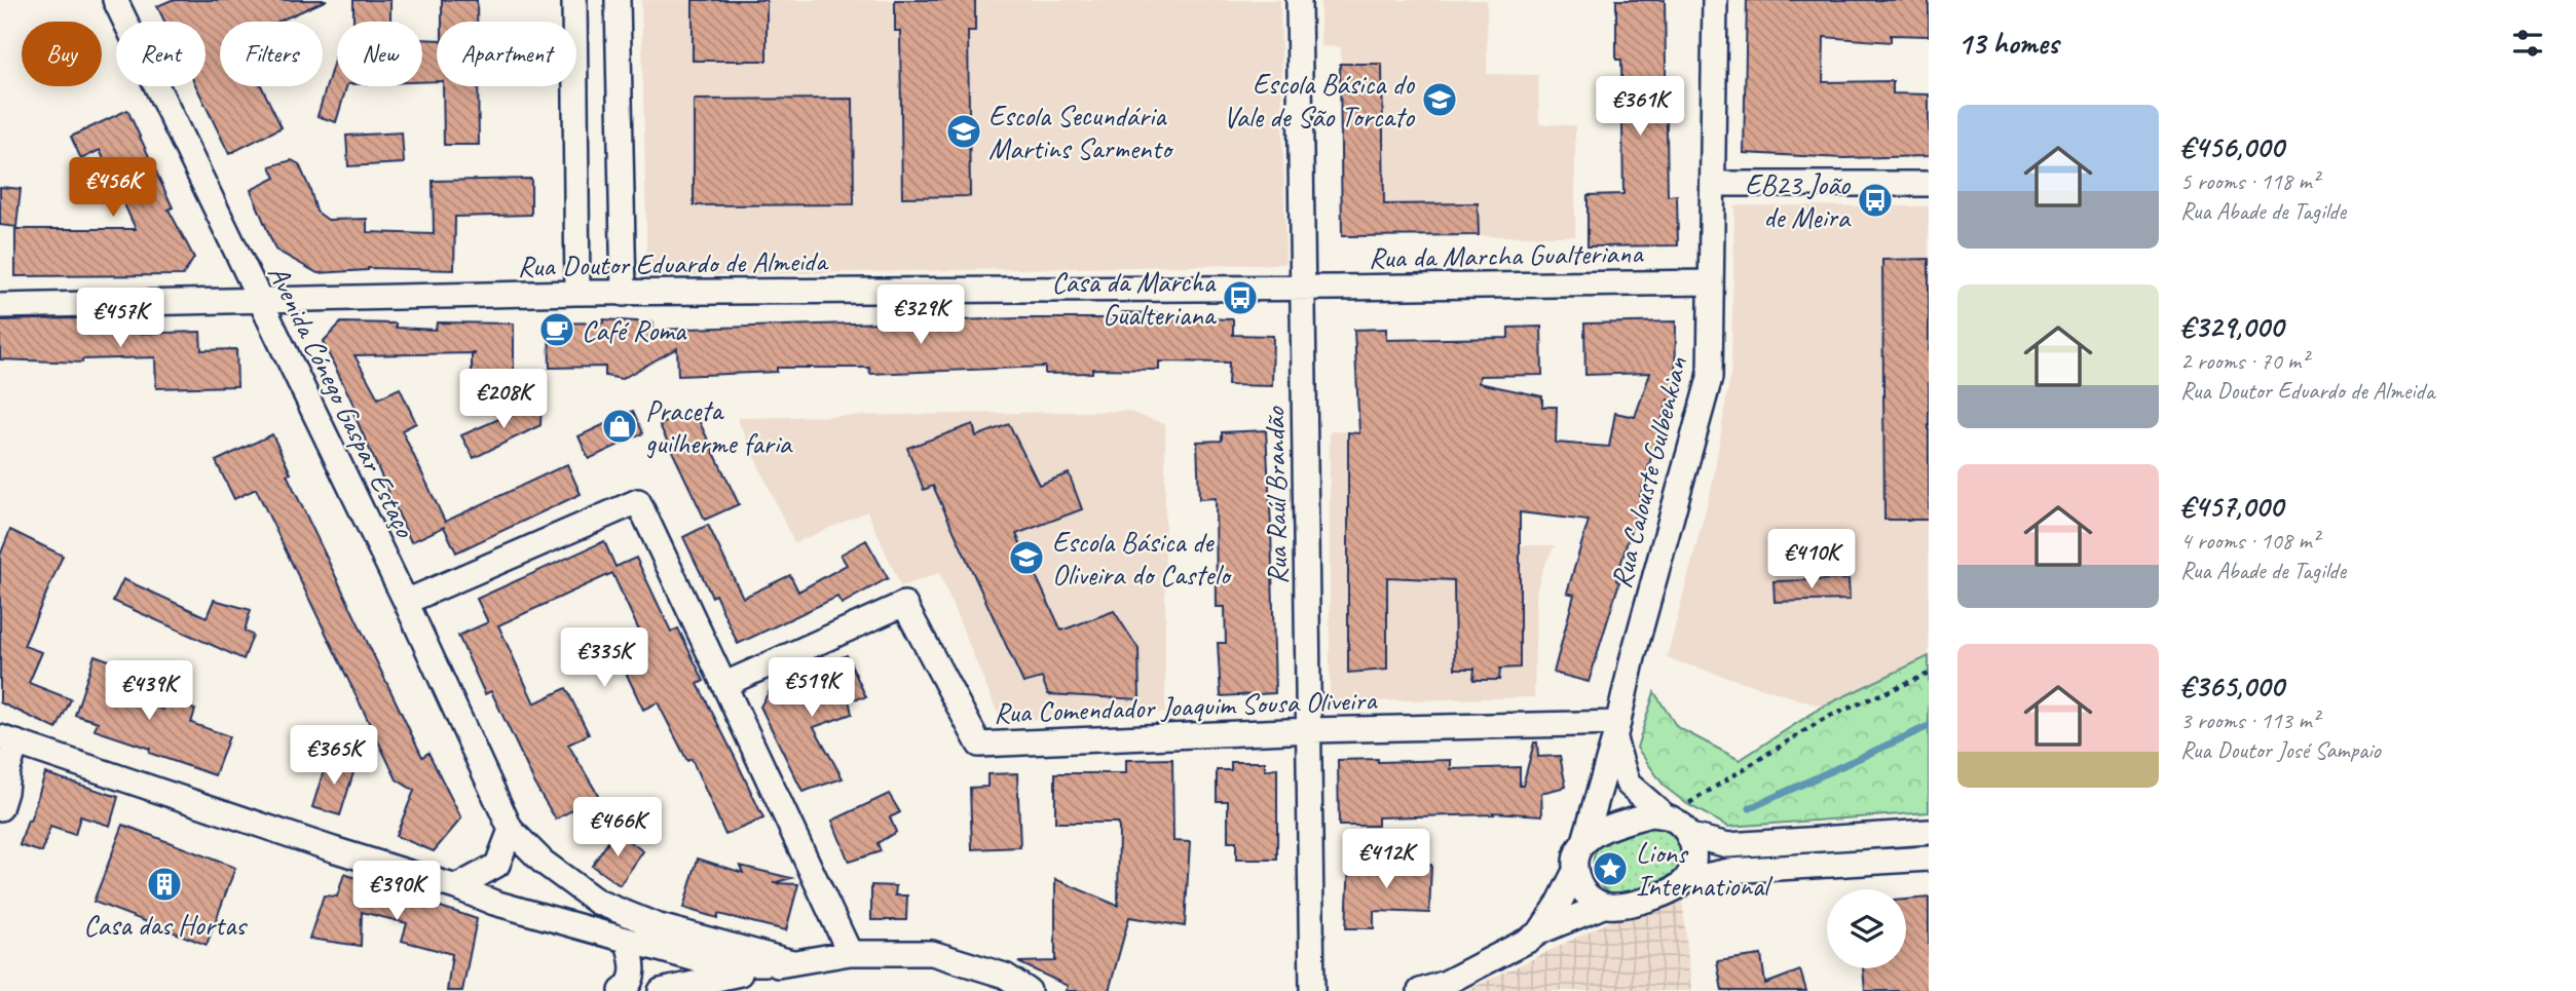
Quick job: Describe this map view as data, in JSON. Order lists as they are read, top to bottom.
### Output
{
  "streets": {
    "street": [
      "Rua da Marcha Gualteriana",
      "Rua Doutor Eduardo de Almeida",
      "Avenida Cónego Gaspar Estaço",
      "Rua Calouste Gulbenkian",
      "Rua Raúl Brandão",
      "Rua Comendador Joaquim Sousa Oliveira"
    ]
  },
  "crossings": [
    ["Rua da Marcha Gualteriana", "Rua Doutor Eduardo de Almeida"],
    ["Rua da Marcha Gualteriana", "Rua Calouste Gulbenkian"],
    ["Rua da Marcha Gualteriana", "Rua Raúl Brandão"],
    ["Rua Doutor Eduardo de Almeida", "Avenida Cónego Gaspar Estaço"],
    ["Rua Doutor Eduardo de Almeida", "Rua Raúl Brandão"],
    ["Rua Calouste Gulbenkian", "Rua Comendador Joaquim Sousa Oliveira"],
    ["Rua Raúl Brandão", "Rua Comendador Joaquim Sousa Oliveira"]
  ],
  "places": {
    "school or university": ["Escola Básica do Vale de São Torcato", "Escola Secundária Martins Sarmento", "Escola Básica de Oliveira do Castelo"],
    "bus stop": ["EB23 João de Meira", "Casa da Marcha Gualteriana"],
    "cafe": ["Café Roma"],
    "shop": ["Praceta guilherme faria"],
    "place": ["Lions International"],
    "building": ["Casa das Hortas"]
  },
  "page": {
    "heading": "13 homes",
    "chip": [
      "Buy",
      "Rent",
      "Filters",
      "New",
      "Apartment"
    ],
    "price": [
      "€361K",
      "€456K",
      "€329K",
      "€457K",
      "€208K",
      "€410K",
      "€335K",
      "€519K",
      "€439K",
      "€365K",
      "€466K",
      "€412K",
      "€390K"
    ],
    "list": [
      {
        "name": "€456,000",
        "note": "5 rooms · 118 m² · Rua Abade de Tagilde"
      },
      {
        "name": "€329,000",
        "note": "2 rooms · 70 m² · Rua Doutor Eduardo de Almeida"
      },
      {
        "name": "€457,000",
        "note": "4 rooms · 108 m² · Rua Abade de Tagilde"
      },
      {
        "name": "€365,000",
        "note": "3 rooms · 113 m² · Rua Doutor José Sampaio"
      }
    ]
  }
}
